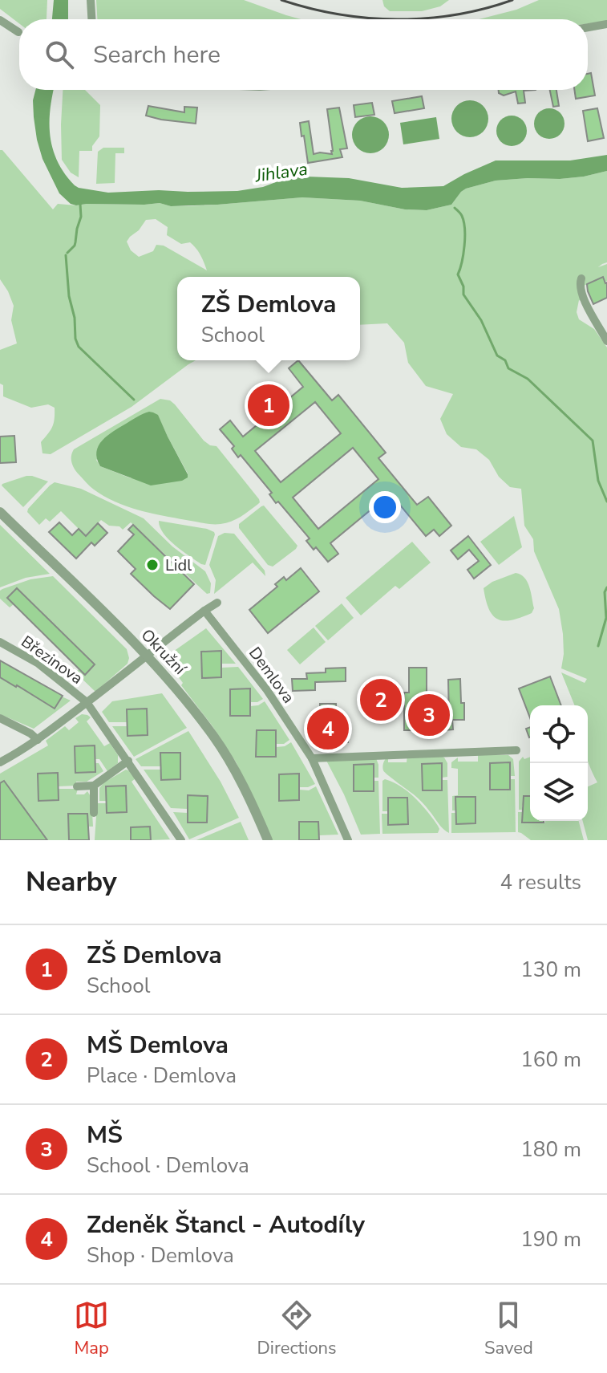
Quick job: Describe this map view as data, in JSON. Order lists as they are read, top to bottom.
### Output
{
  "streets": {
    "street": ["Okružní", "Březinova", "Demlova"]
  },
  "crossings": [
    ["Okružní", "Březinova"]
  ],
  "water": ["Jihlava"],
  "places": ["Lidl"],
  "page": {
    "search": "Search here",
    "popup": ["ZŠ Demlova", "School"],
    "pins": [
      "1",
      "2",
      "3",
      "4"
    ],
    "heading": ["Nearby", "4 results"],
    "list": [
      {
        "mark": "1",
        "name": "ZŠ Demlova",
        "note": "School",
        "value": "130 m"
      },
      {
        "mark": "2",
        "name": "MŠ Demlova",
        "note": "Place · Demlova",
        "value": "160 m"
      },
      {
        "mark": "3",
        "name": "MŠ",
        "note": "School · Demlova",
        "value": "180 m"
      },
      {
        "mark": "4",
        "name": "Zdeněk Štancl - Autodíly",
        "note": "Shop · Demlova",
        "value": "190 m"
      }
    ],
    "nav": ["Map", "Directions", "Saved"]
  }
}
